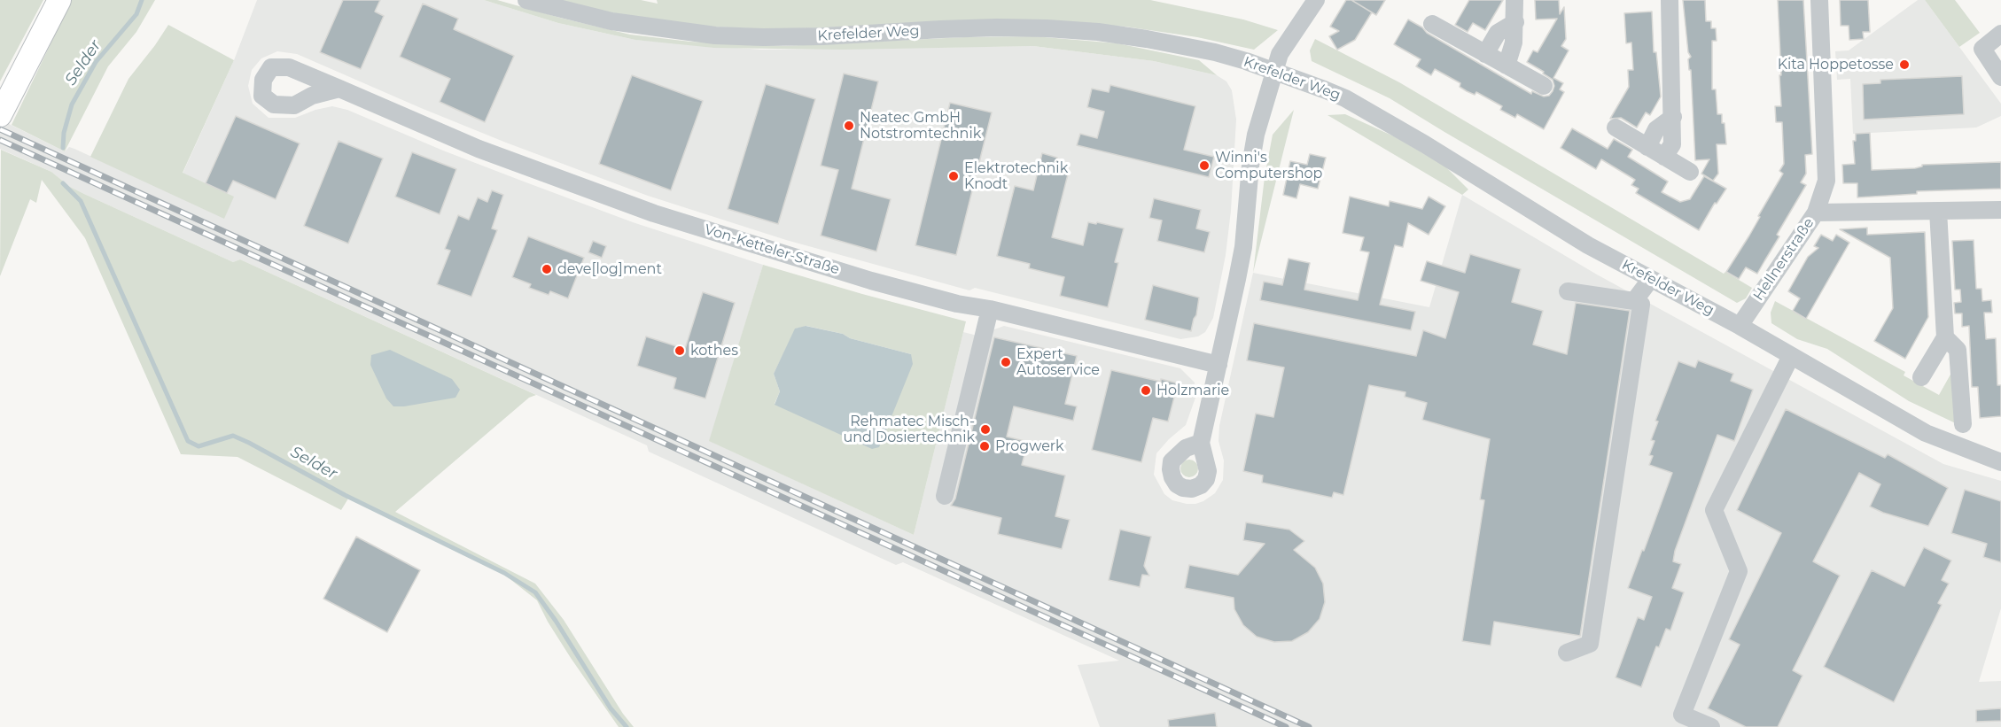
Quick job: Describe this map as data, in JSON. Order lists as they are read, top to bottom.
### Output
{
  "streets": {
    "street": ["Krefelder Weg", "Von-Ketteler-Straße", "Hellnerstraße"]
  },
  "crossings": [
    ["Krefelder Weg", "Hellnerstraße"]
  ],
  "water": ["Selder"],
  "places": [
    "Kita Hoppetosse",
    "Neatec GmbH Notstromtechnik",
    "Winni's Computershop",
    "Elektrotechnik Knodt",
    "deve[log]ment",
    "kothes",
    "Expert Autoservice",
    "Holzmarie",
    "Rehmatec Misch- und Dosiertechnik",
    "Progwerk"
  ]
}
